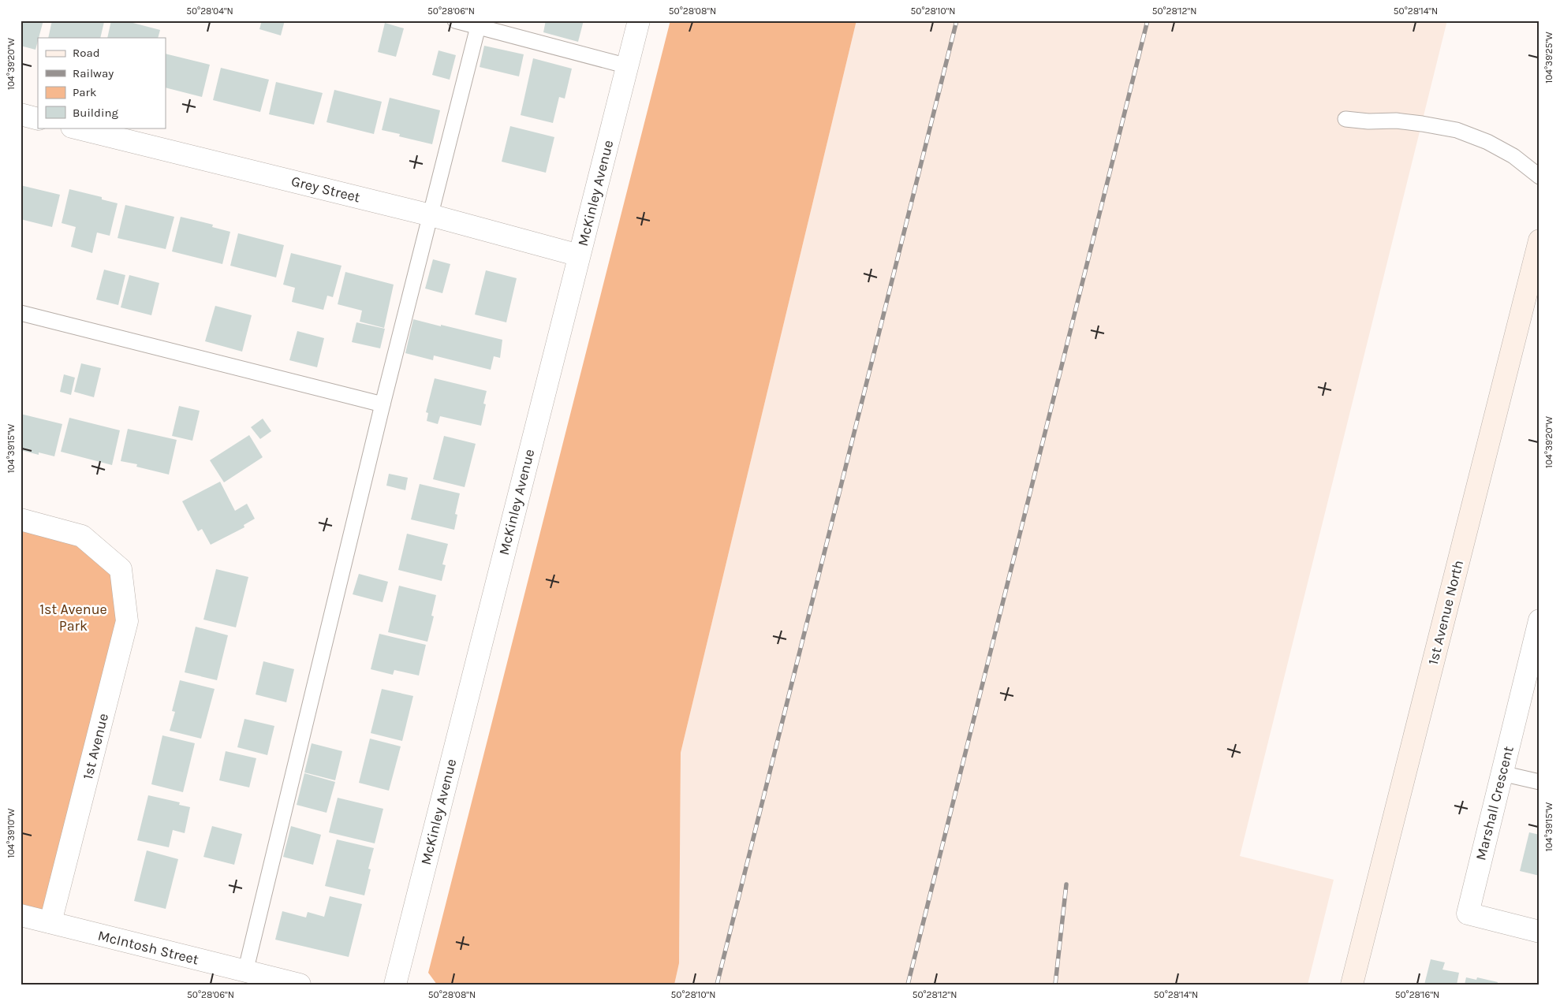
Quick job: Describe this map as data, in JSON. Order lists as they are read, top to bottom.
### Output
{
  "streets": {
    "main road": ["1st Avenue North"],
    "street": [
      "Grey Street",
      "McKinley Avenue",
      "1st Avenue",
      "Marshall Crescent",
      "McIntosh Street"
    ]
  },
  "crossings": [
    ["Grey Street", "McKinley Avenue"],
    ["1st Avenue", "McIntosh Street"]
  ],
  "parks": ["1st Avenue Park"],
  "legend": [
    "Road",
    "Railway",
    "Park",
    "Building"
  ],
  "coordinates": [
    "50°28'04\"N",
    "50°28'06\"N",
    "50°28'08\"N",
    "50°28'10\"N",
    "50°28'12\"N",
    "50°28'14\"N",
    "104°39'25\"W",
    "104°39'20\"W",
    "104°39'15\"W",
    "104°39'10\"W",
    "50°28'16\"N"
  ]
}
